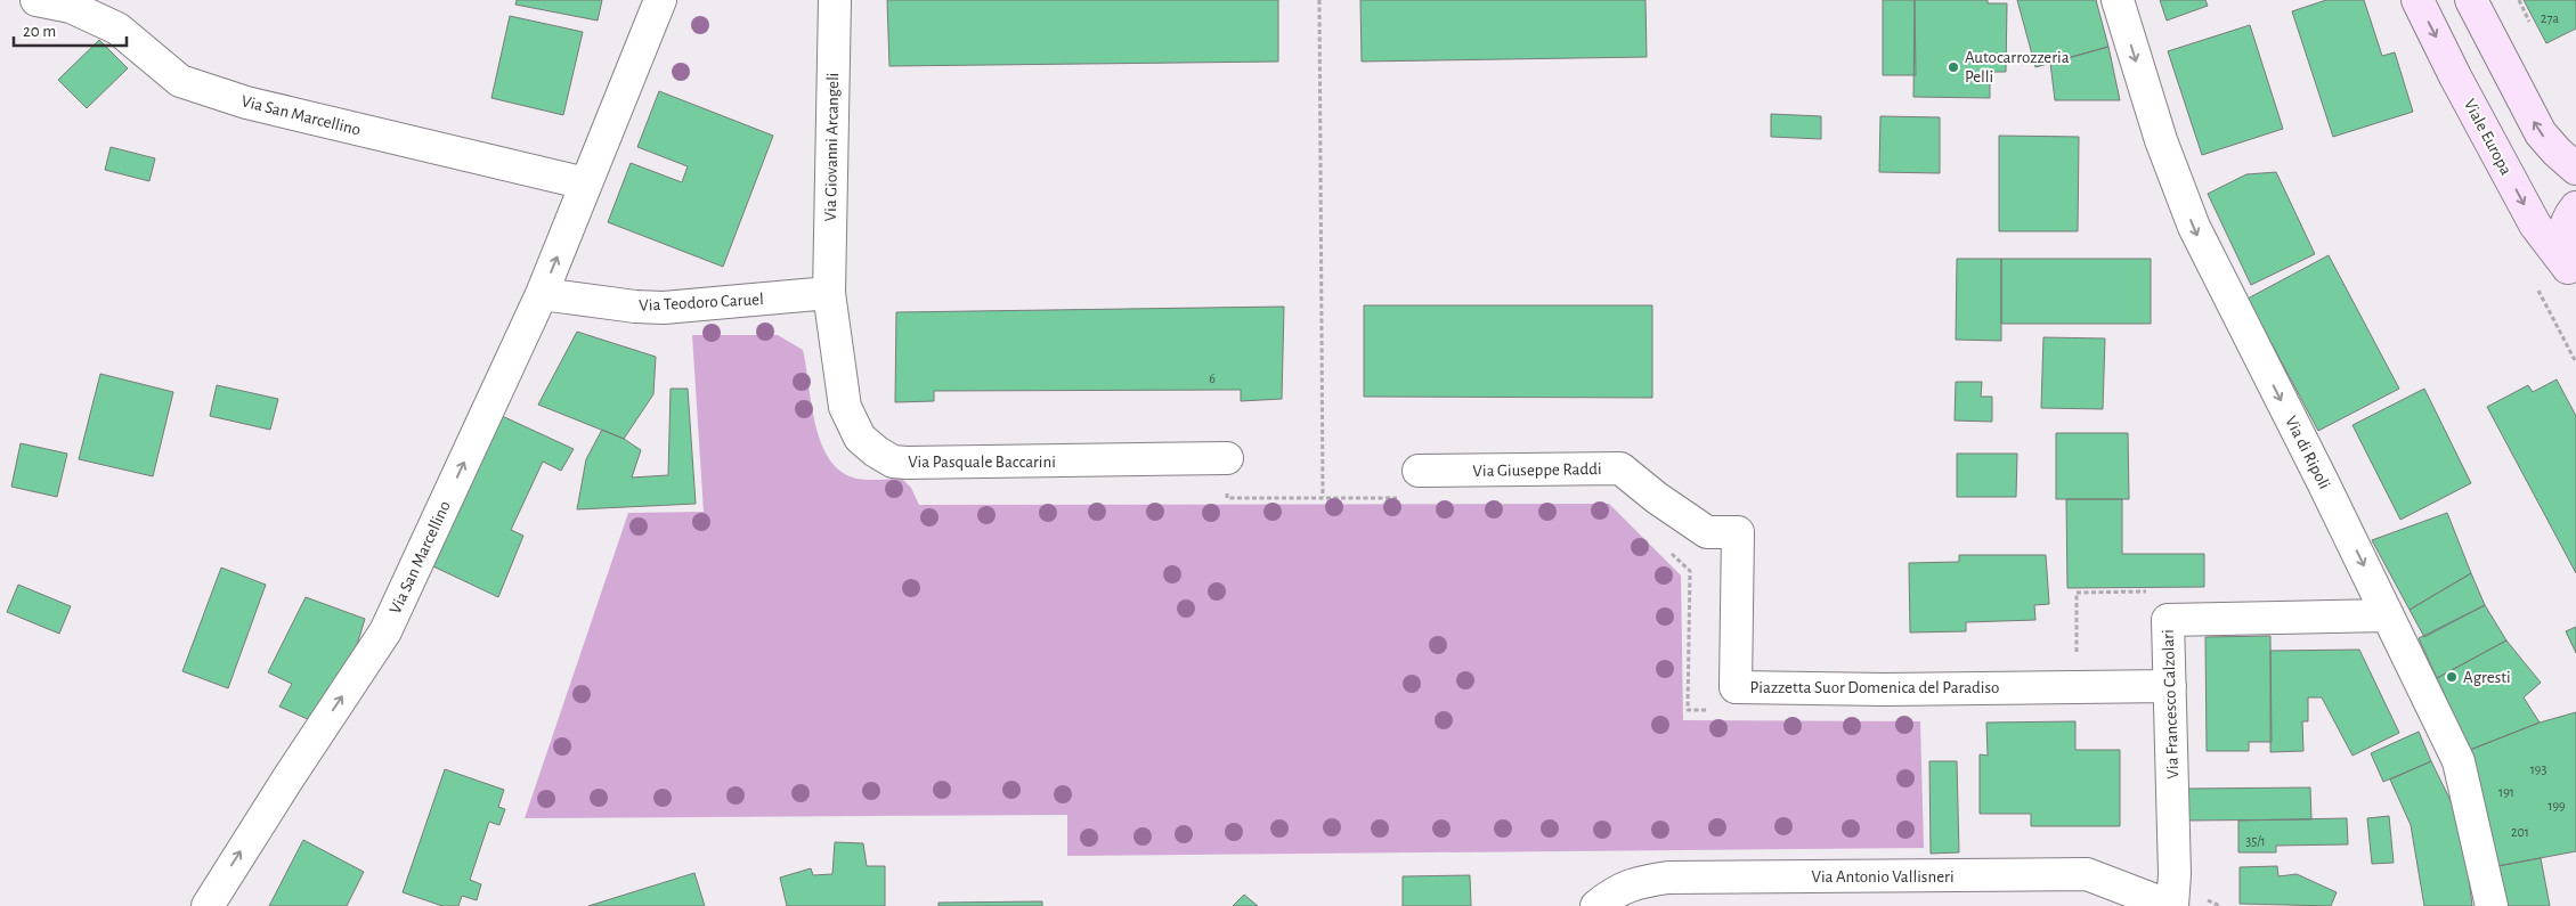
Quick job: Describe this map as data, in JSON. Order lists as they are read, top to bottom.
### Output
{
  "streets": {
    "main road": ["Viale Europa"],
    "street": [
      "Via San Marcellino",
      "Via Giovanni Arcangeli",
      "Via Teodoro Caruel",
      "Via di Ripoli",
      "Via Pasquale Baccarini",
      "Via Giuseppe Raddi",
      "Piazzetta Suor Domenica del Paradiso",
      "Via Francesco Calzolari",
      "Via Antonio Vallisneri"
    ]
  },
  "crossings": [
    ["Via San Marcellino", "Via Teodoro Caruel"],
    ["Via Giovanni Arcangeli", "Via Teodoro Caruel"],
    ["Via Giovanni Arcangeli", "Via Pasquale Baccarini"],
    ["Via Teodoro Caruel", "Via Pasquale Baccarini"],
    ["Via di Ripoli", "Via Francesco Calzolari"],
    ["Via Giuseppe Raddi", "Piazzetta Suor Domenica del Paradiso"],
    ["Piazzetta Suor Domenica del Paradiso", "Via Francesco Calzolari"],
    ["Via Francesco Calzolari", "Via Antonio Vallisneri"]
  ],
  "one_way": ["Via San Marcellino", "Via di Ripoli"],
  "places": ["Autocarrozzeria Pelli", "Agresti"],
  "house_numbers": [
    "27a",
    "6",
    "193",
    "191",
    "199",
    "201",
    "35/1"
  ],
  "scale_bar": "20 m"
}
